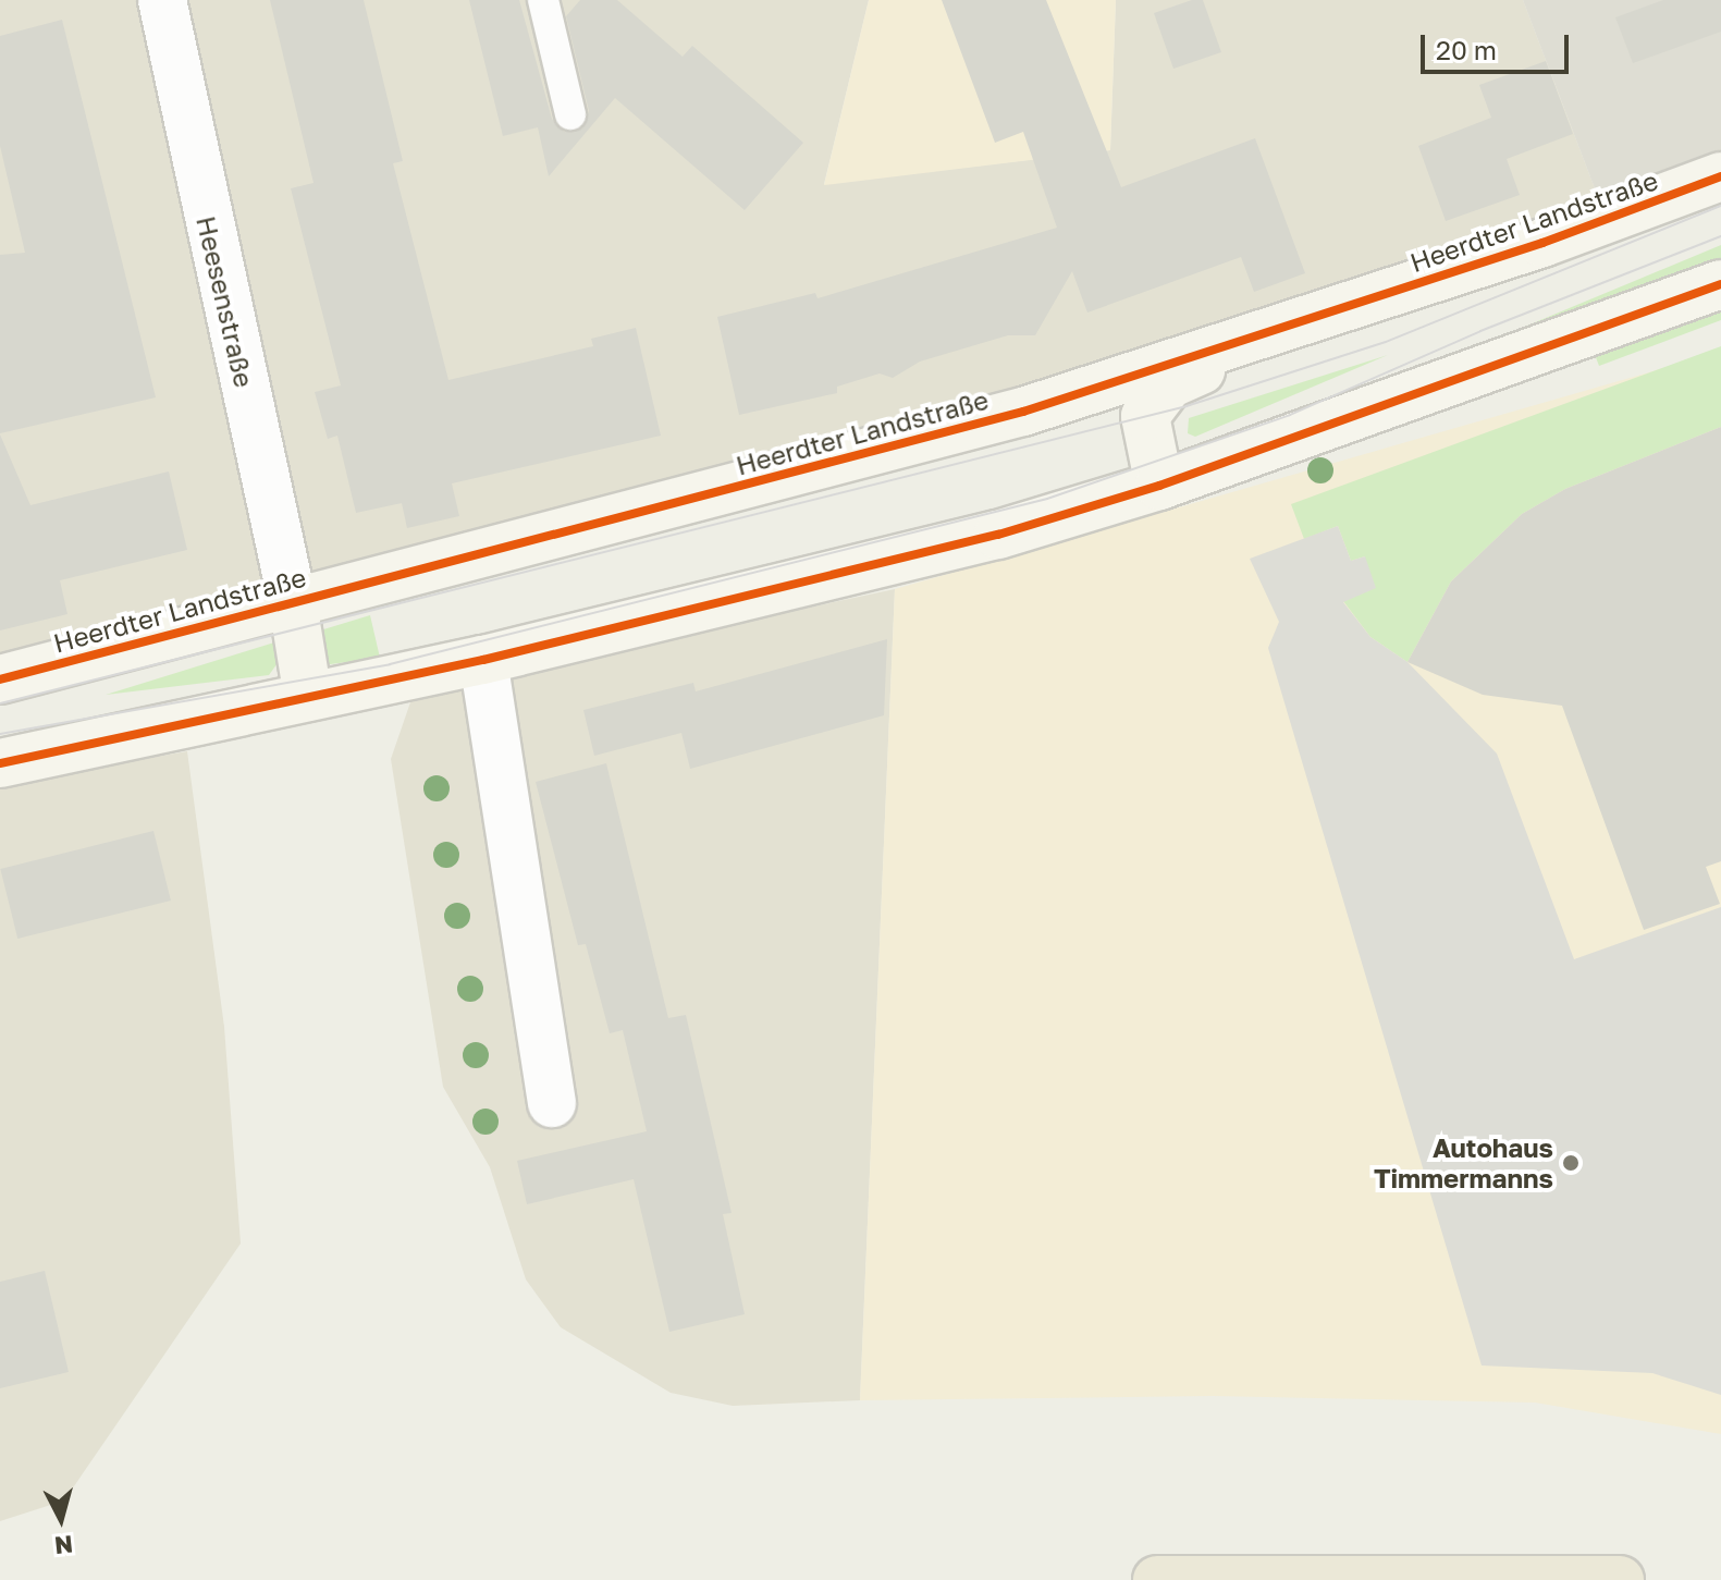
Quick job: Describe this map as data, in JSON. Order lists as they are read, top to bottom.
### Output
{
  "streets": {
    "main road": ["Heerdter Landstraße"],
    "street": ["Heesenstraße"]
  },
  "crossings": [
    ["Heerdter Landstraße", "Heesenstraße"]
  ],
  "places": ["Autohaus Timmermanns"],
  "scale_bar": "20 m",
  "north": "bottom"
}
